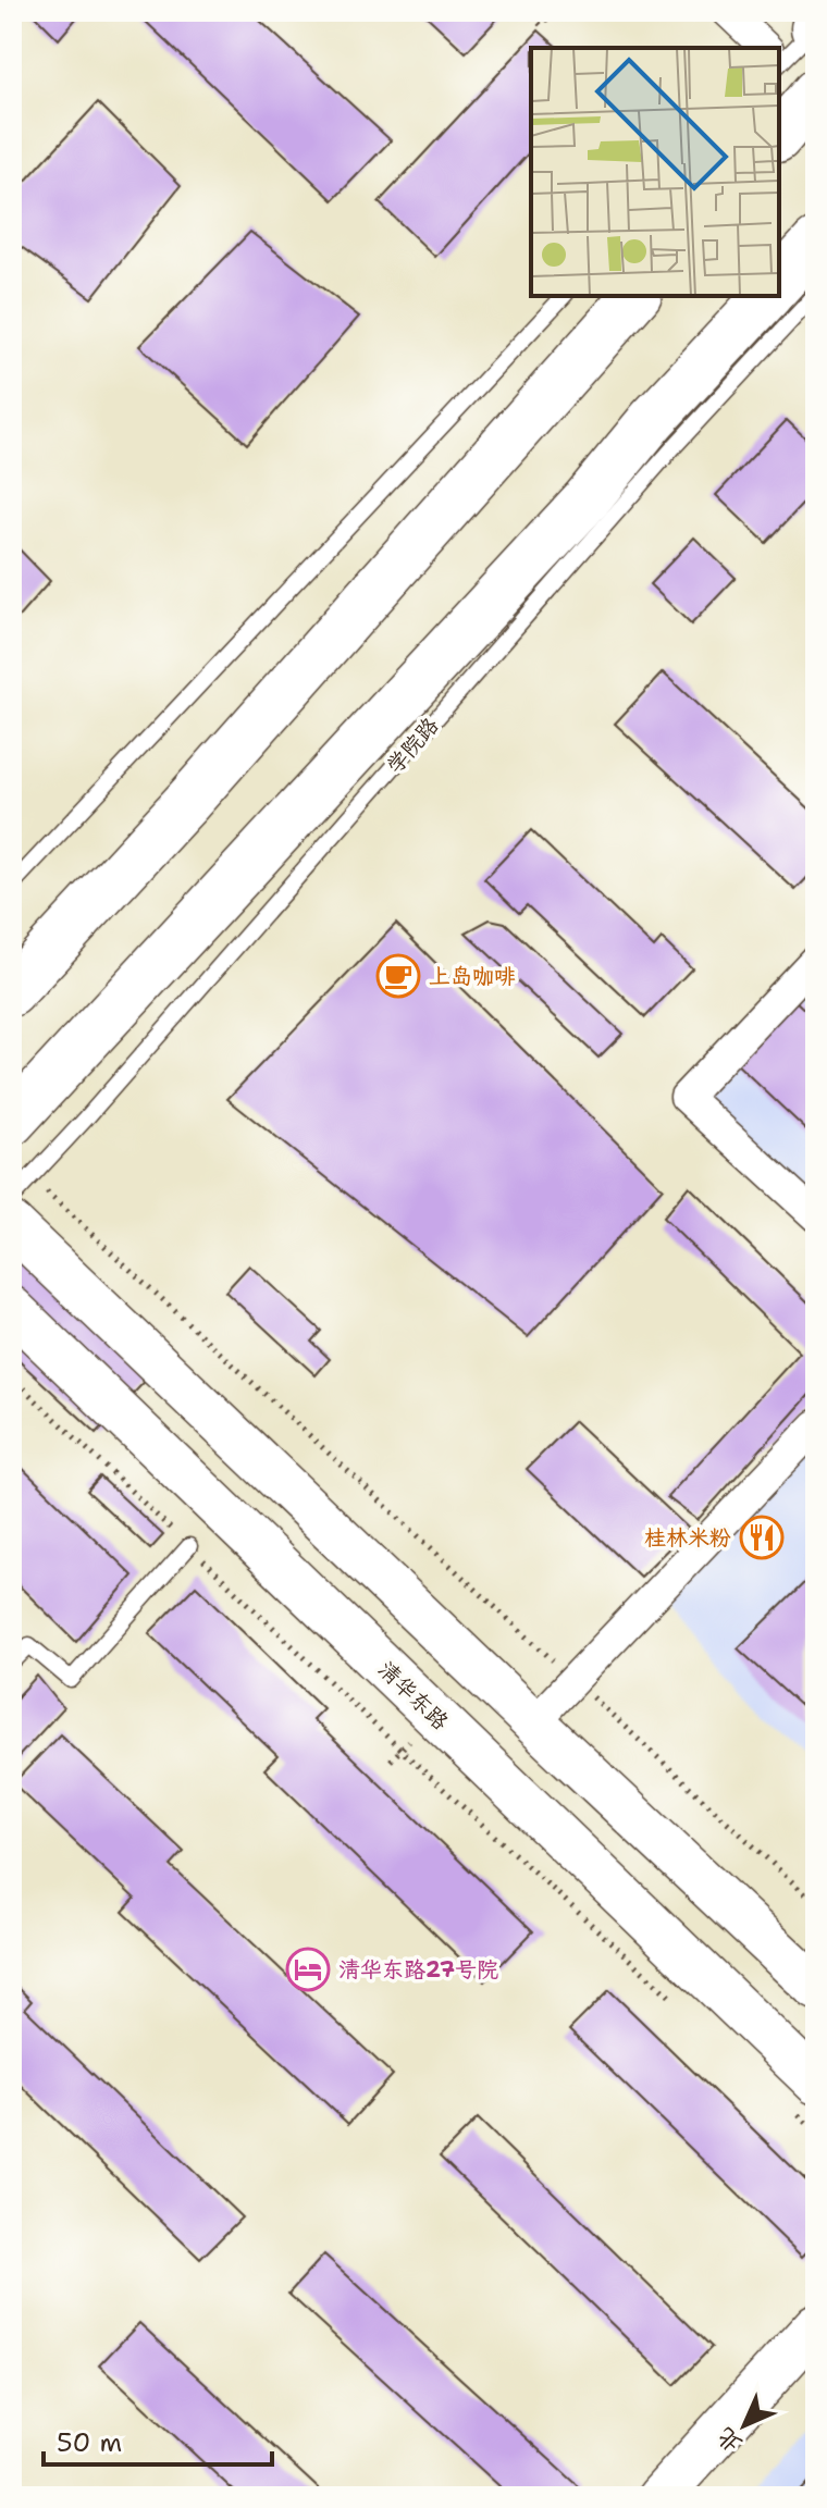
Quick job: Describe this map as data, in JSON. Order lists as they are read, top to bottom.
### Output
{
  "streets": {
    "main road": ["学院路", "清华东路"]
  },
  "places": {
    "cafe": ["上岛咖啡"],
    "restaurant": ["桂林米粉"],
    "hotel": ["清华东路27号院"]
  },
  "scale_bar": "50 m",
  "north": "bottom left"
}
